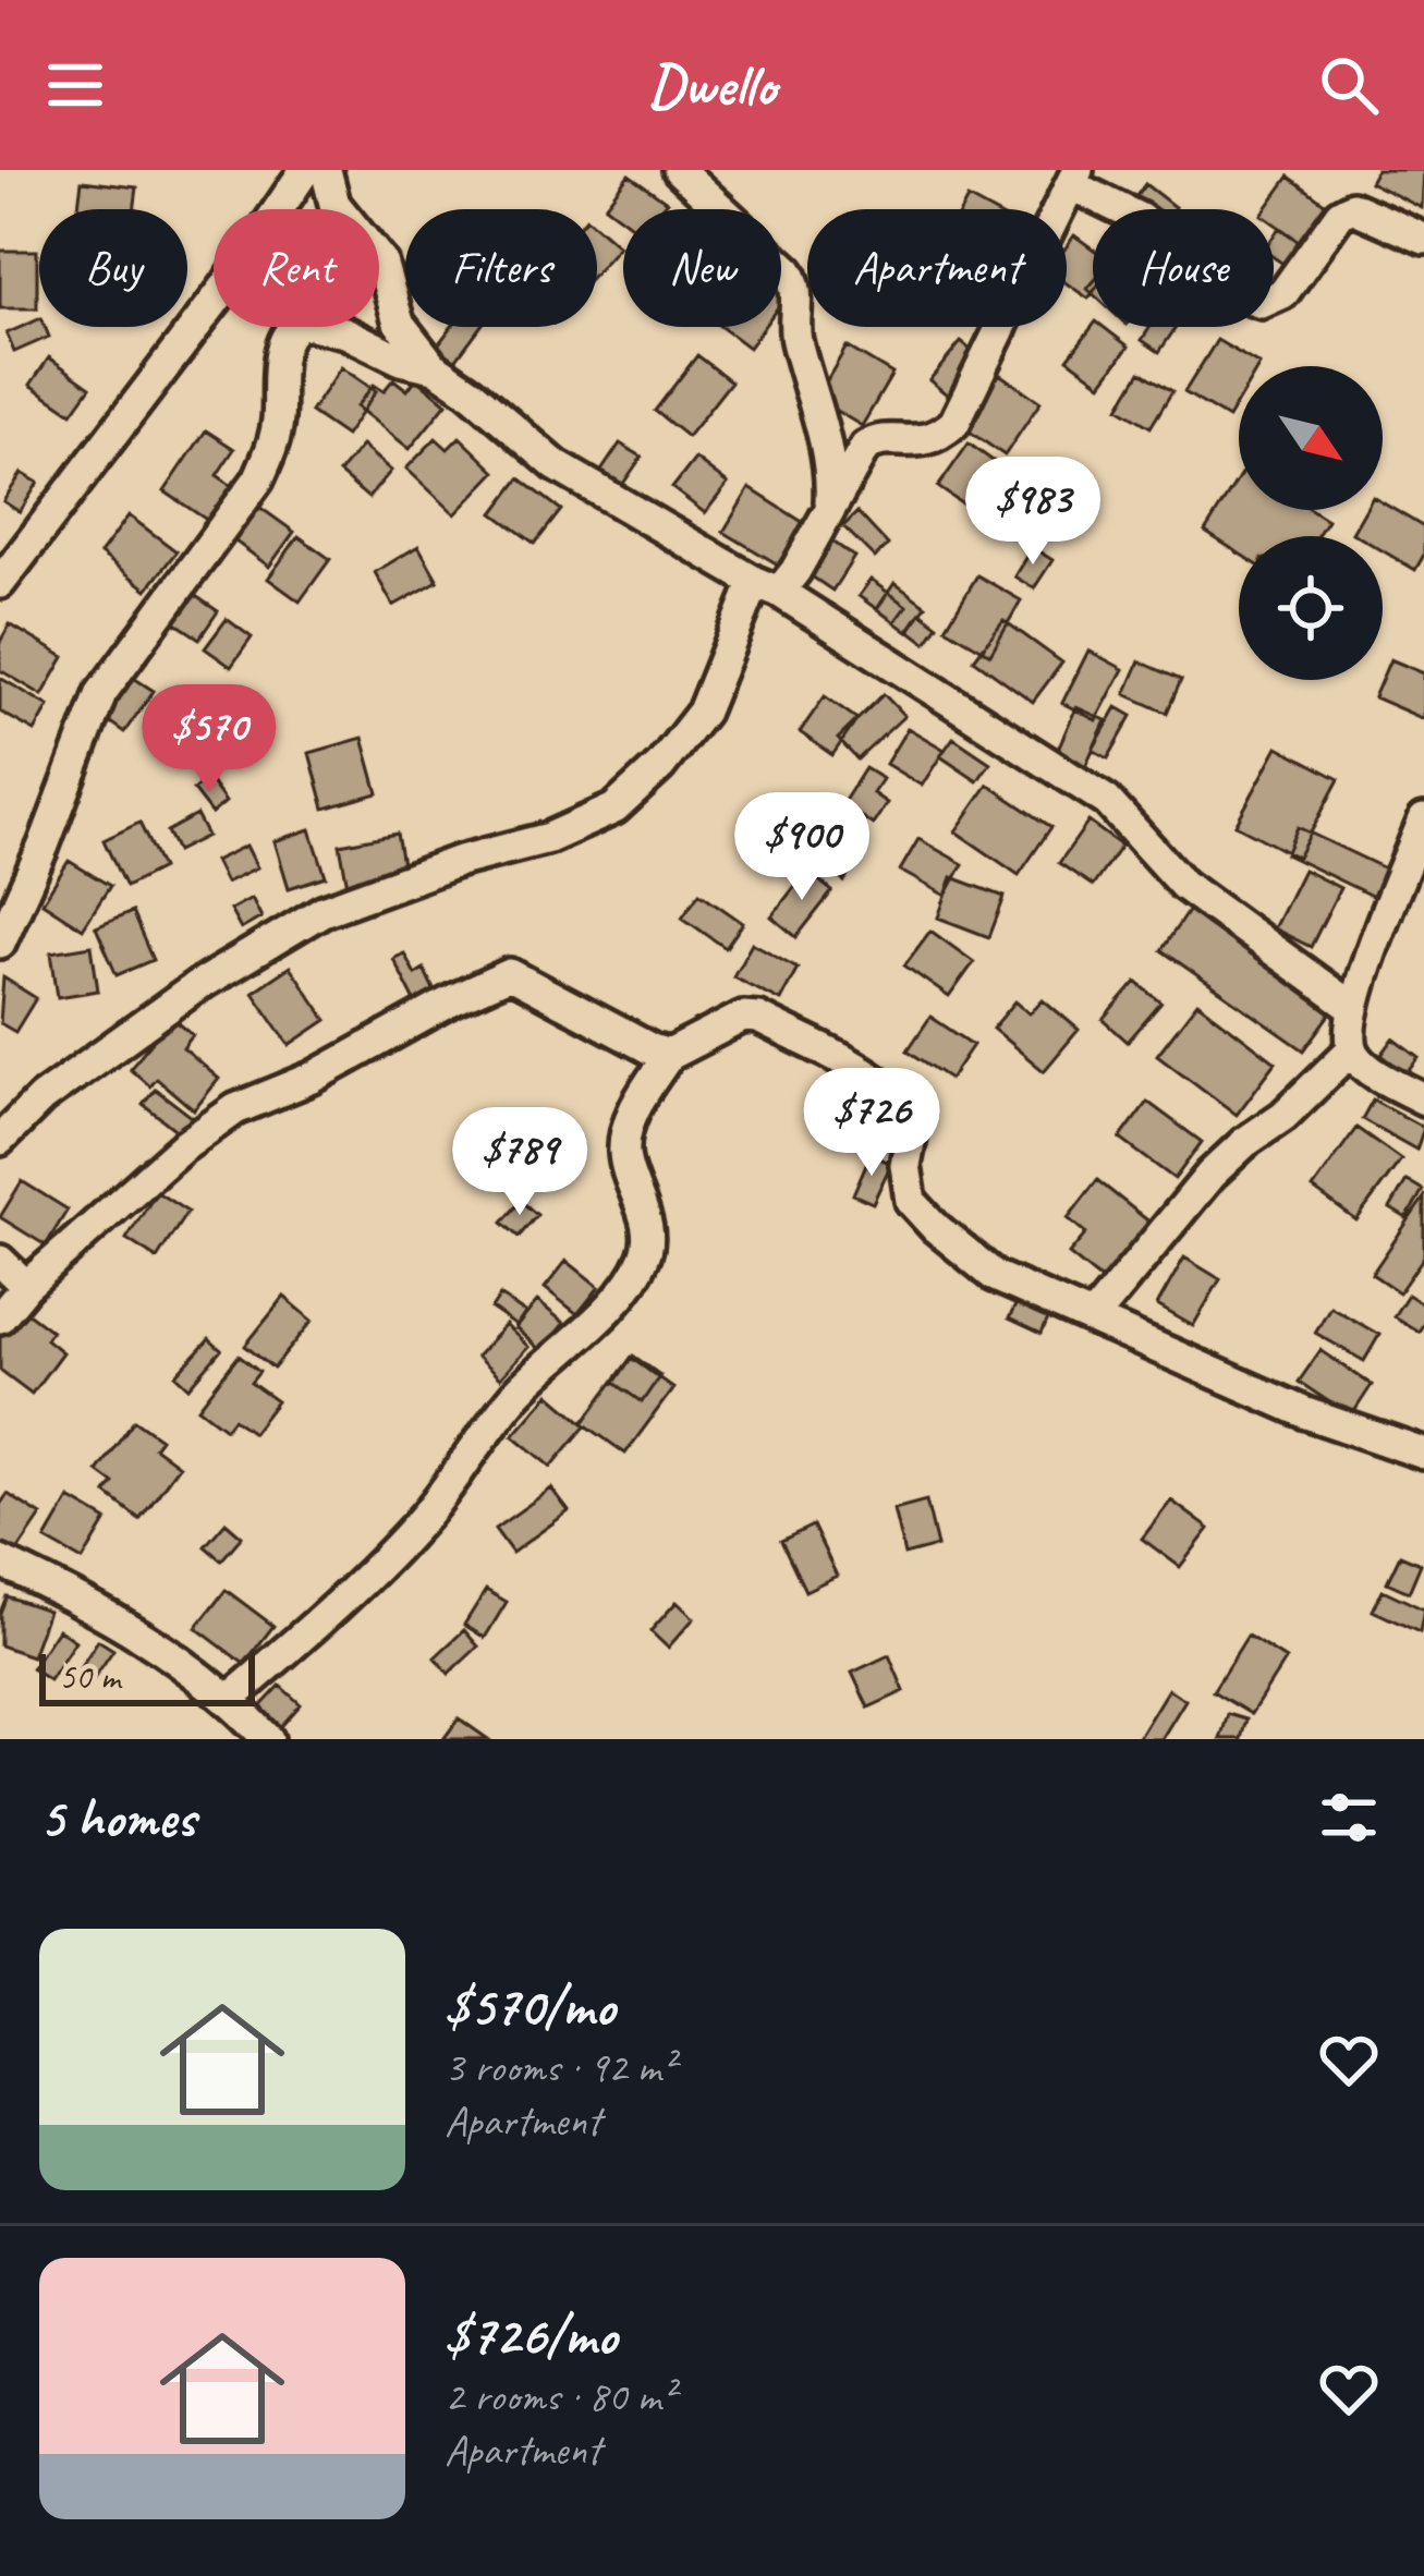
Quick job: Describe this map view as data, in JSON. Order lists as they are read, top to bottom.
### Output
{
  "scale_bar": "50 m",
  "north": "bottom right",
  "page": {
    "header": "Dwello",
    "chip": [
      "Buy",
      "Rent",
      "Filters",
      "New",
      "Apartment",
      "House"
    ],
    "price": [
      "$983",
      "$570",
      "$900",
      "$726",
      "$789"
    ],
    "scale": "50 m",
    "heading": "5 homes",
    "list": [
      {
        "name": "$570/mo",
        "note": "3 rooms · 92 m² · Apartment"
      },
      {
        "name": "$726/mo",
        "note": "2 rooms · 80 m² · Apartment"
      }
    ]
  }
}
